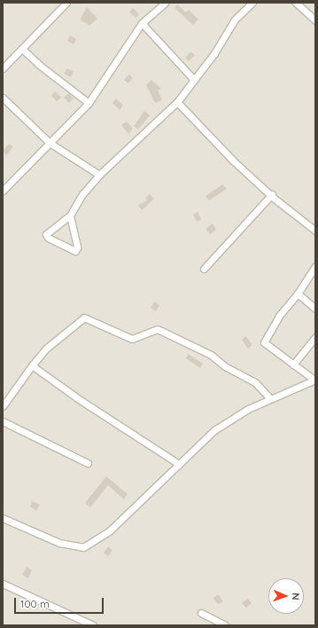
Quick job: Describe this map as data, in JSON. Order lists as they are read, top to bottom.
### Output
{
  "scale_bar": "100 m",
  "north": "right"
}
